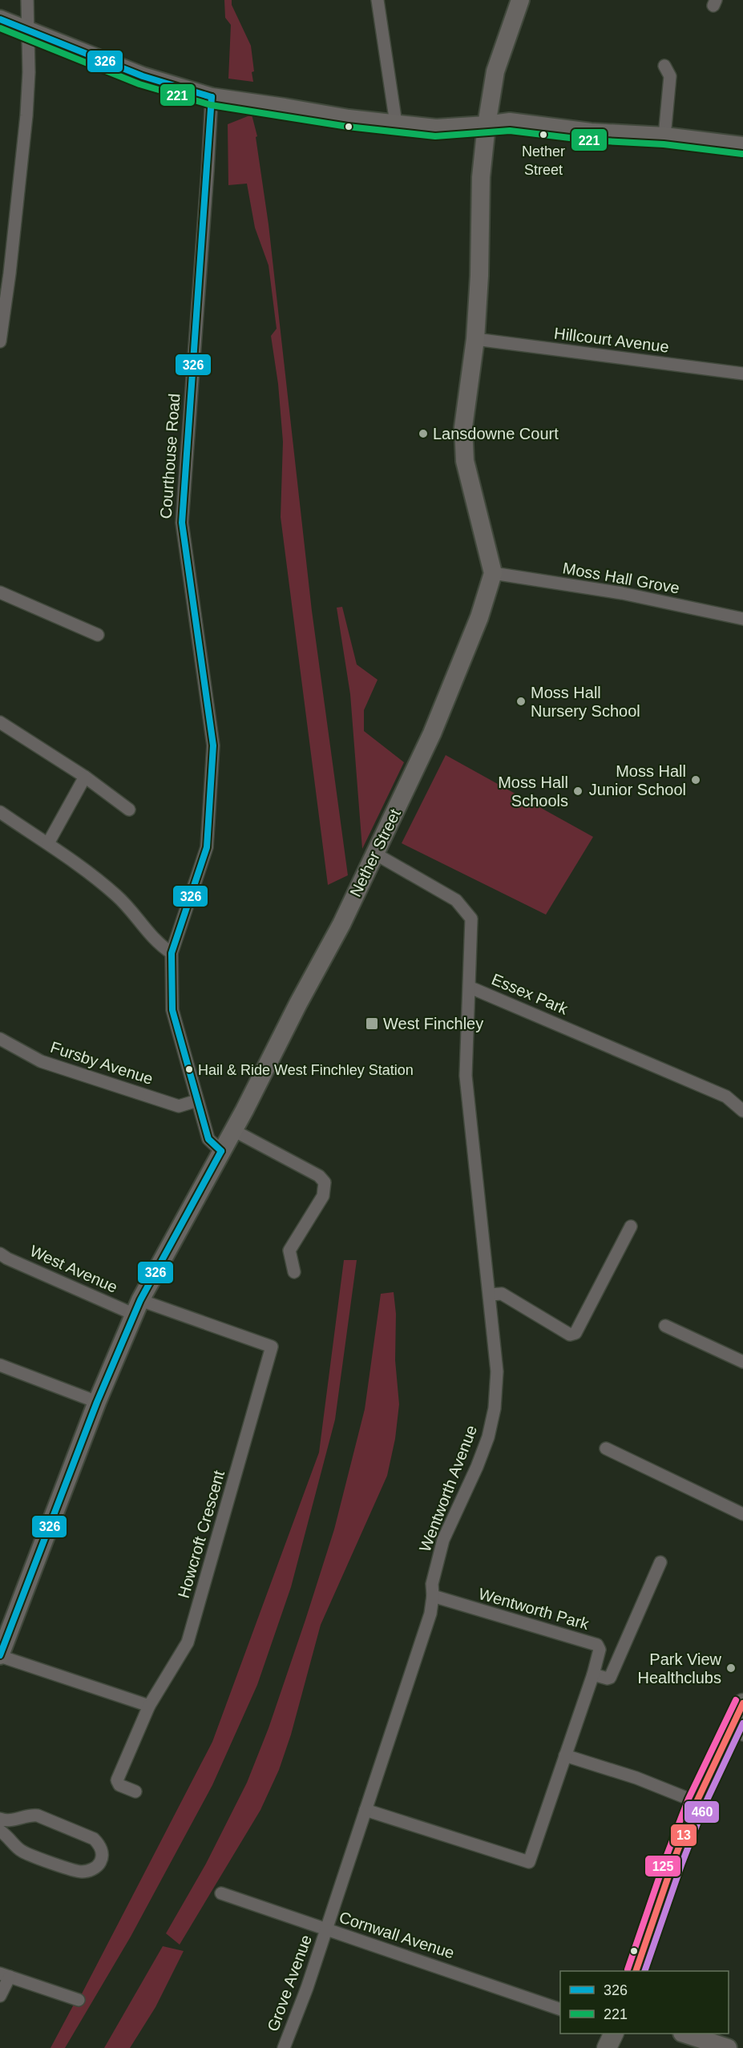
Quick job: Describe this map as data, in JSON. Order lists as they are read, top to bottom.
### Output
{
  "streets": {
    "street": [
      "Hillcourt Avenue",
      "Courthouse Road",
      "Moss Hall Grove",
      "Nether Street",
      "Essex Park",
      "Fursby Avenue",
      "West Avenue",
      "Wentworth Avenue",
      "Howcroft Crescent",
      "Wentworth Park",
      "Cornwall Avenue",
      "Grove Avenue"
    ]
  },
  "crossings": [
    ["Courthouse Road", "Nether Street"],
    ["Courthouse Road", "Fursby Avenue"],
    ["Moss Hall Grove", "Nether Street"],
    ["Nether Street", "Essex Park"],
    ["Nether Street", "West Avenue"],
    ["Nether Street", "Howcroft Crescent"],
    ["Essex Park", "Wentworth Avenue"],
    ["West Avenue", "Howcroft Crescent"],
    ["Wentworth Avenue", "Wentworth Park"],
    ["Wentworth Avenue", "Cornwall Avenue"],
    ["Wentworth Avenue", "Grove Avenue"],
    ["Cornwall Avenue", "Grove Avenue"]
  ],
  "places": {
    "other": [
      "Nether Street",
      "Lansdowne Court",
      "Moss Hall Nursery School",
      "Moss Hall Junior School",
      "Moss Hall Schools",
      "Hail & Ride West Finchley Station",
      "Park View Healthclubs"
    ],
    "transit": ["West Finchley"]
  },
  "lines": [
    "transit line 326",
    "transit line 221",
    "transit line 125",
    "transit line 13",
    "transit line 460"
  ],
  "legend": ["326", "221"]
}
